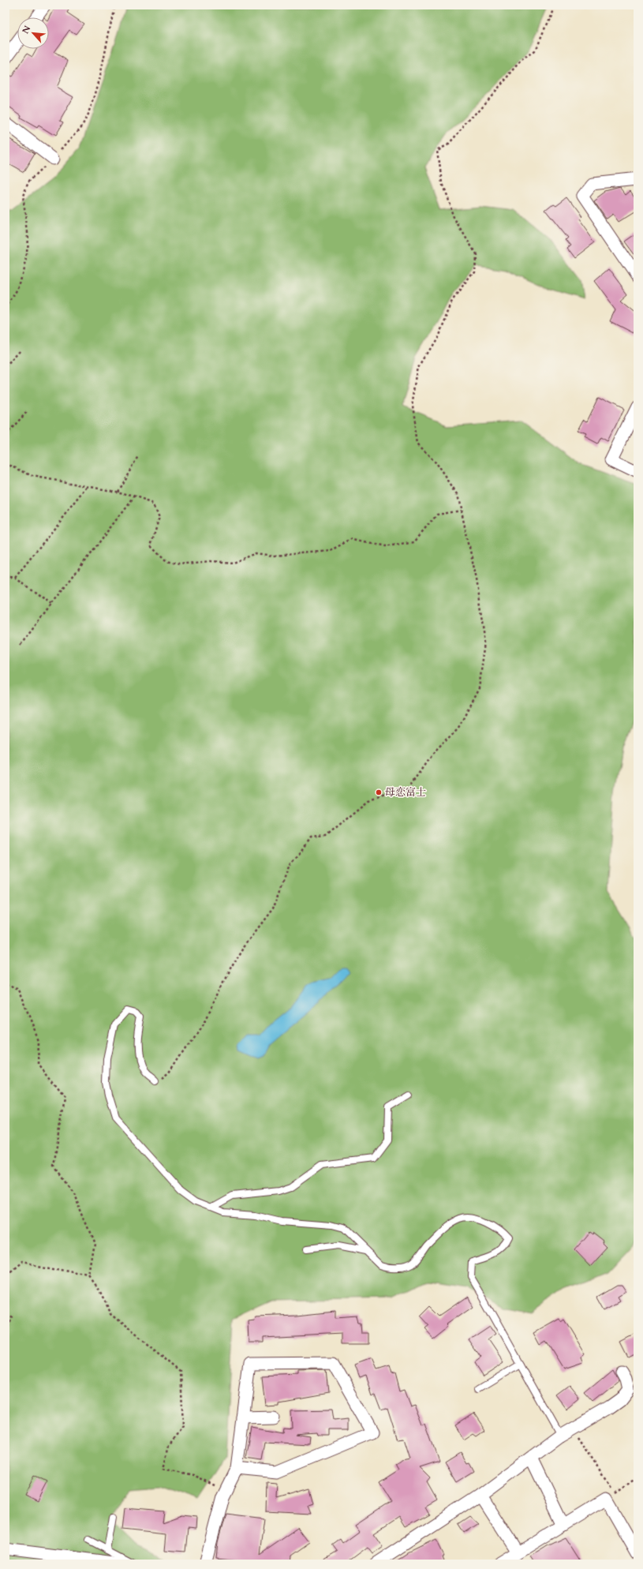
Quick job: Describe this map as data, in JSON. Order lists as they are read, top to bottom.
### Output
{
  "places": ["母恋富士"],
  "north": "top left"
}
